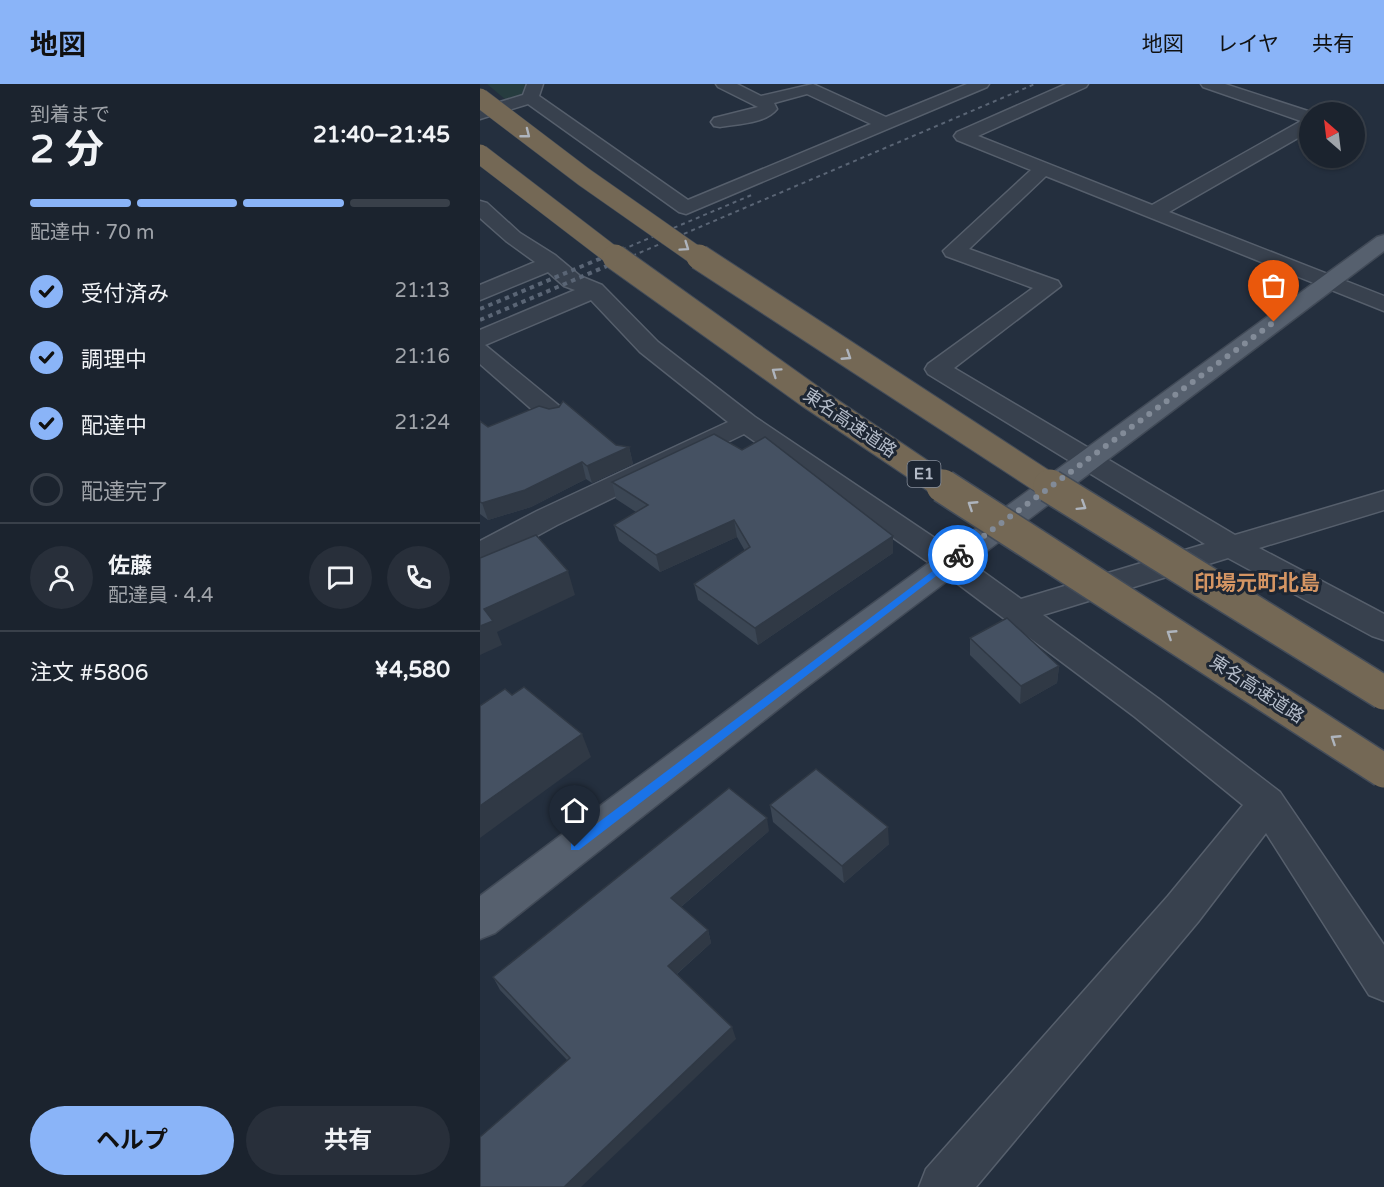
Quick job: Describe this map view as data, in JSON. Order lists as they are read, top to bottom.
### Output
{
  "streets": {
    "highway": ["東名高速道路", "E1"]
  },
  "districts": ["印場元町北島"],
  "north": "top left",
  "page": {
    "header": "地図",
    "nav": ["地図", "レイヤ", "共有"],
    "heading": ["2 分", "到着まで", "21:40–21:45"],
    "panel": [
      "佐藤",
      "配達員 · 4.4",
      "注文 #5806",
      "¥4,580"
    ],
    "bar": "配達中 · 70 m",
    "list": [
      ["受付済み", "21:13"],
      ["調理中", "21:16"],
      ["配達中", "21:24"],
      "配達完了"
    ],
    "buttons": ["ヘルプ", "共有"]
  }
}
